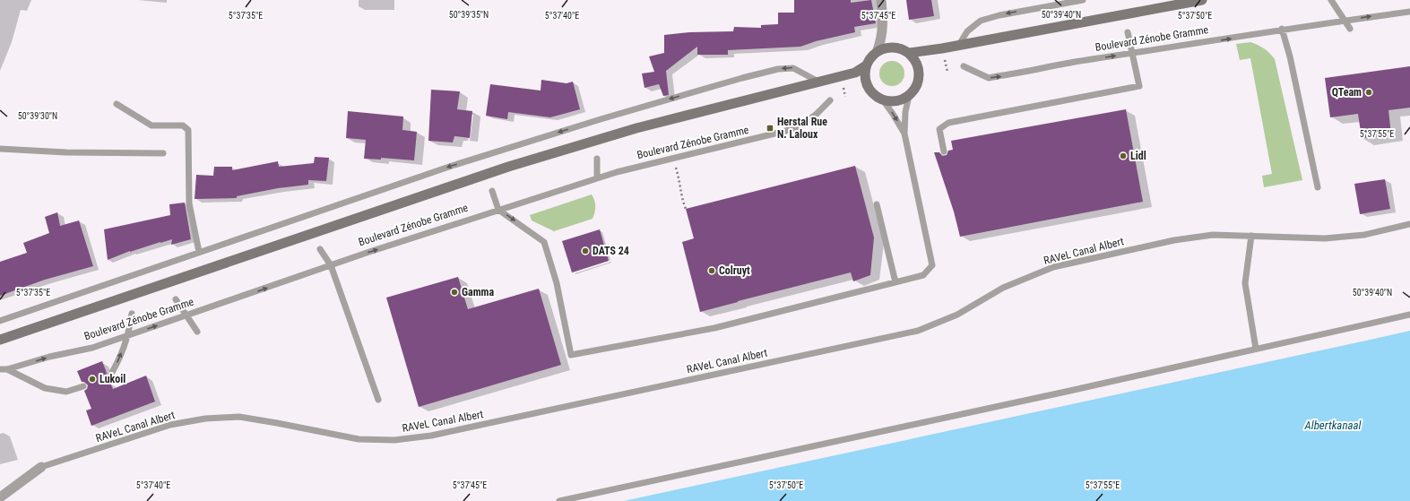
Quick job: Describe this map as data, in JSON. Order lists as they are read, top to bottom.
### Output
{
  "streets": {
    "lane": ["Boulevard Zénobe Gramme", "RAVeL Canal Albert"]
  },
  "water": ["Albertkanaal"],
  "places": {
    "other": [
      "QTeam",
      "Lidl",
      "DATS 24",
      "Colruyt",
      "Gamma",
      "Lukoil"
    ],
    "transit": ["Herstal Rue N. Laloux"]
  },
  "coordinates": [
    "50°39'35\"N",
    "50°39'40\"N",
    "5°37'35\"E",
    "5°37'40\"E",
    "5°37'45\"E",
    "5°37'50\"E",
    "50°39'30\"N",
    "5°37'55\"E"
  ]
}
